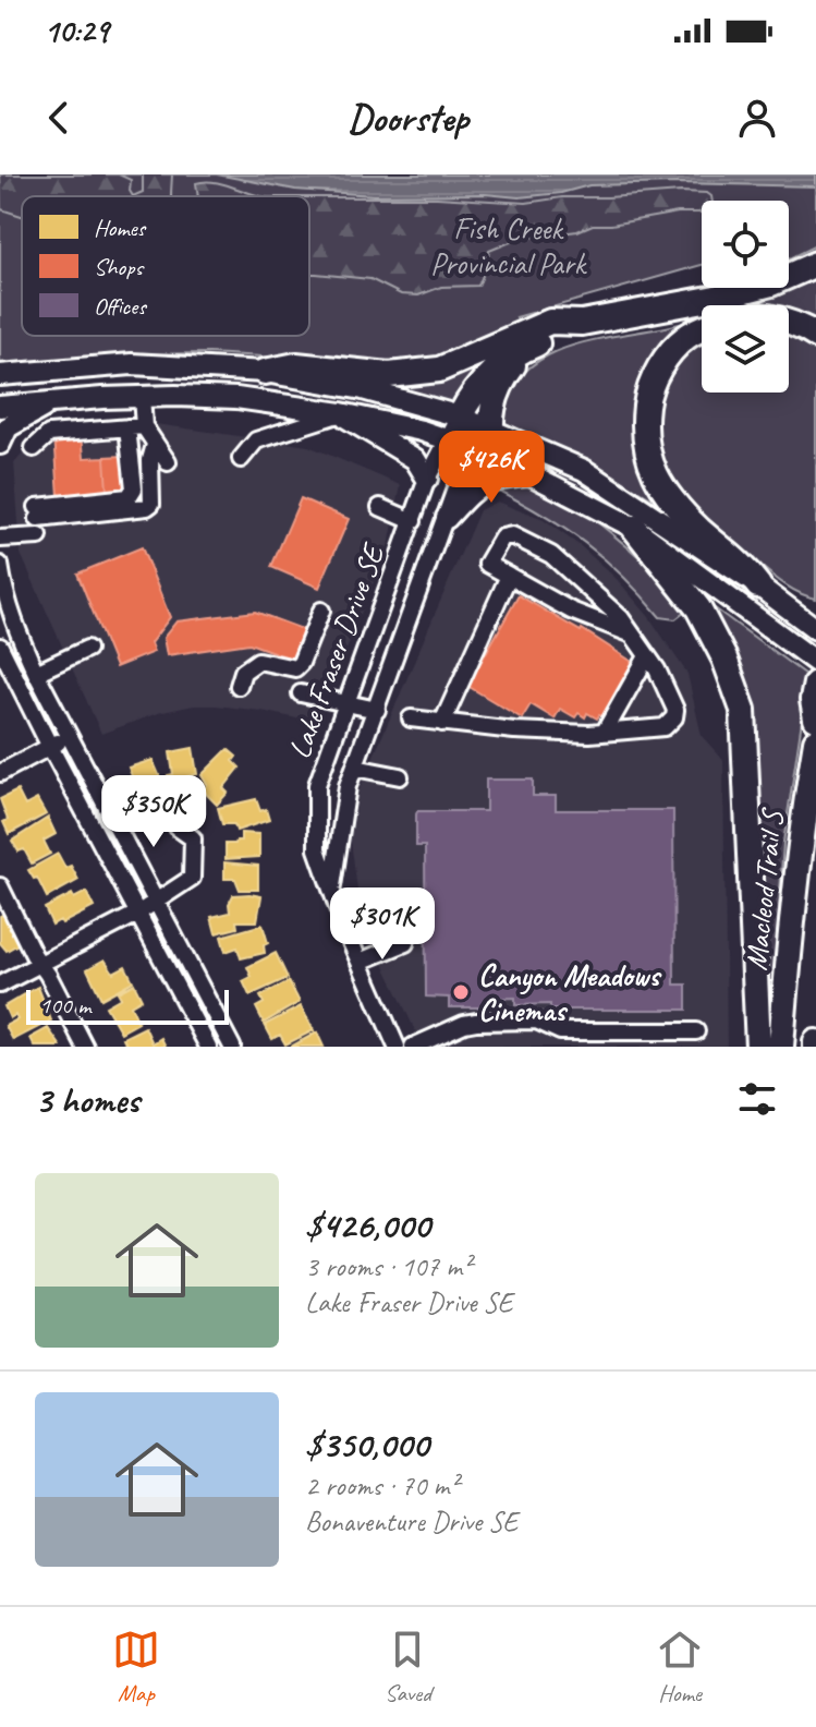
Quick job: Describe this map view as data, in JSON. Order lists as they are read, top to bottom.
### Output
{
  "streets": {
    "highway": ["Macleod Trail S"],
    "street": ["Lake Fraser Drive SE"]
  },
  "parks": ["Fish Creek Provincial Park"],
  "places": ["Canyon Meadows Cinemas"],
  "legend": ["Homes", "Shops", "Offices"],
  "scale_bar": "100 m",
  "page": {
    "status": "10:29",
    "header": "Doorstep",
    "price": ["$426K", "$350K", "$301K"],
    "scale": "100 m",
    "heading": "3 homes",
    "list": [
      {
        "name": "$426,000",
        "note": "3 rooms · 107 m² · Lake Fraser Drive SE"
      },
      {
        "name": "$350,000",
        "note": "2 rooms · 70 m² · Bonaventure Drive SE"
      }
    ],
    "tabs": ["Map", "Saved", "Home"]
  }
}
